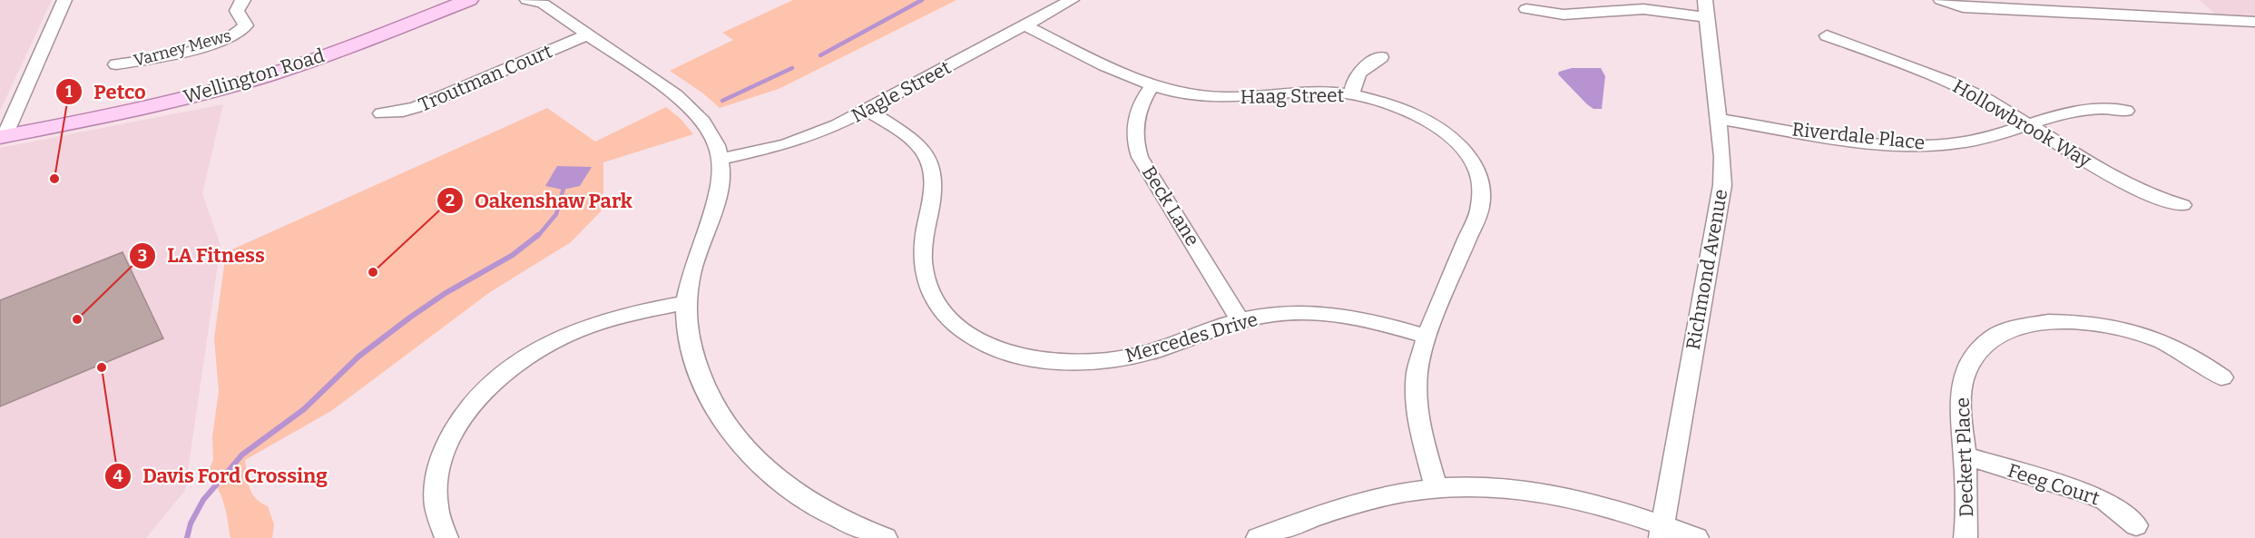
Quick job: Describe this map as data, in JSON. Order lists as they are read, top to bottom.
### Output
{
  "streets": {
    "main road": ["Wellington Road"],
    "street": [
      "Varney Mews",
      "Troutman Court",
      "Nagle Street",
      "Haag Street",
      "Hollowbrook Way",
      "Riverdale Place",
      "Beck Lane",
      "Richmond Avenue",
      "Mercedes Drive",
      "Deckert Place",
      "Feeg Court"
    ]
  },
  "crossings": [
    ["Nagle Street", "Haag Street"],
    ["Nagle Street", "Mercedes Drive"],
    ["Haag Street", "Beck Lane"],
    ["Haag Street", "Mercedes Drive"],
    ["Hollowbrook Way", "Riverdale Place"],
    ["Riverdale Place", "Richmond Avenue"],
    ["Beck Lane", "Mercedes Drive"],
    ["Deckert Place", "Feeg Court"]
  ],
  "places": [
    "Petco",
    "Oakenshaw Park",
    "LA Fitness",
    "Davis Ford Crossing"
  ]
}
